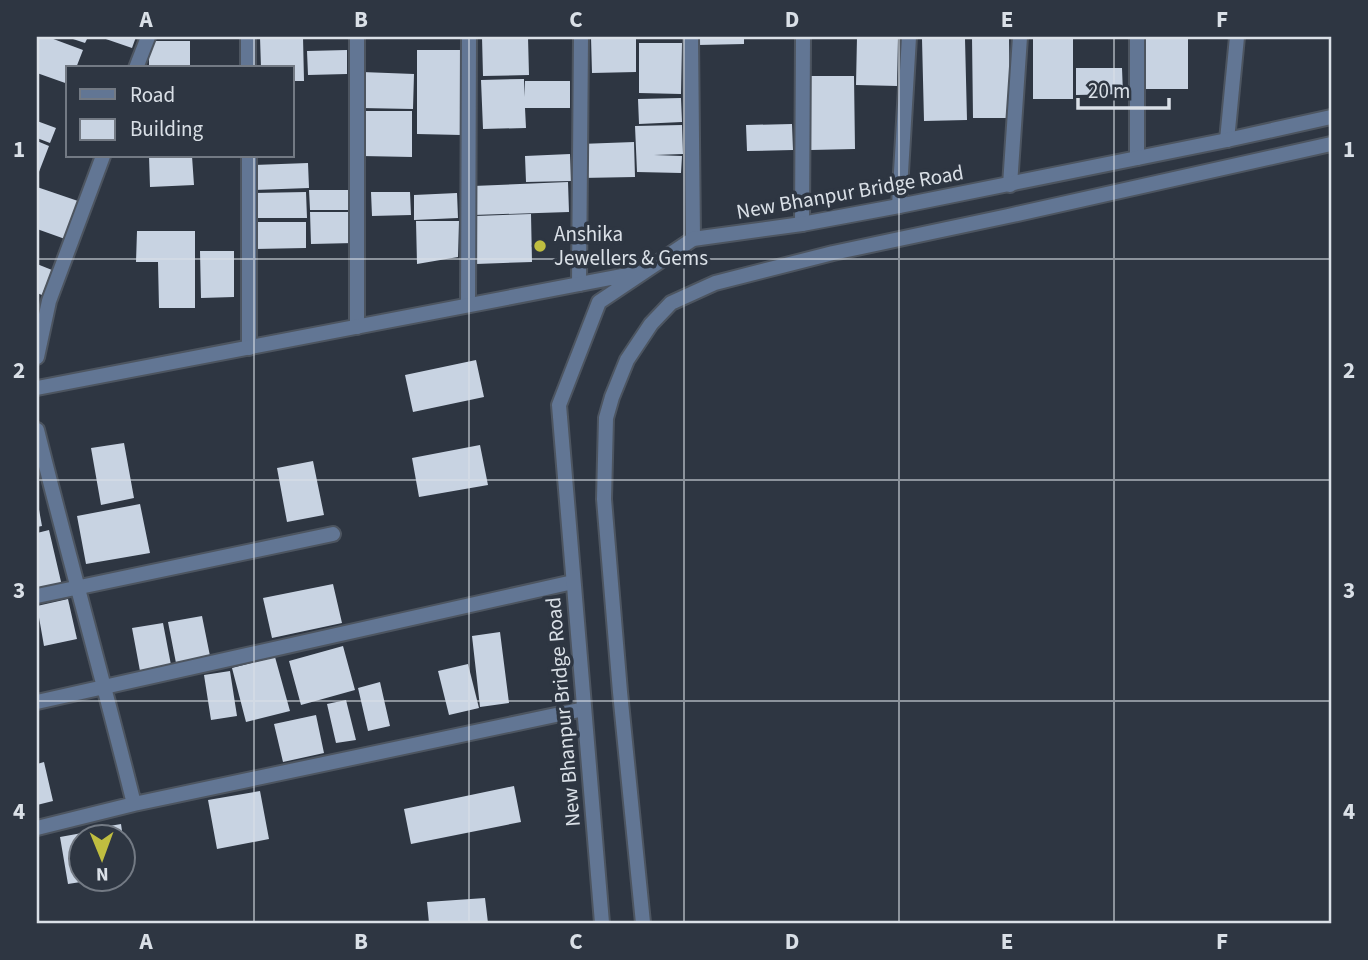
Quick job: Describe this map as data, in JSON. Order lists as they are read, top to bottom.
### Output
{
  "streets": {
    "street": ["New Bhanpur Bridge Road"]
  },
  "places": ["Anshika Jewellers & Gems"],
  "legend": ["Road", "Building"],
  "scale_bar": "20 m",
  "north": "bottom",
  "grid": {
    "columns": [
      "A",
      "B",
      "C",
      "D",
      "E",
      "F"
    ],
    "rows": [
      "1",
      "2",
      "3",
      "4"
    ]
  }
}
